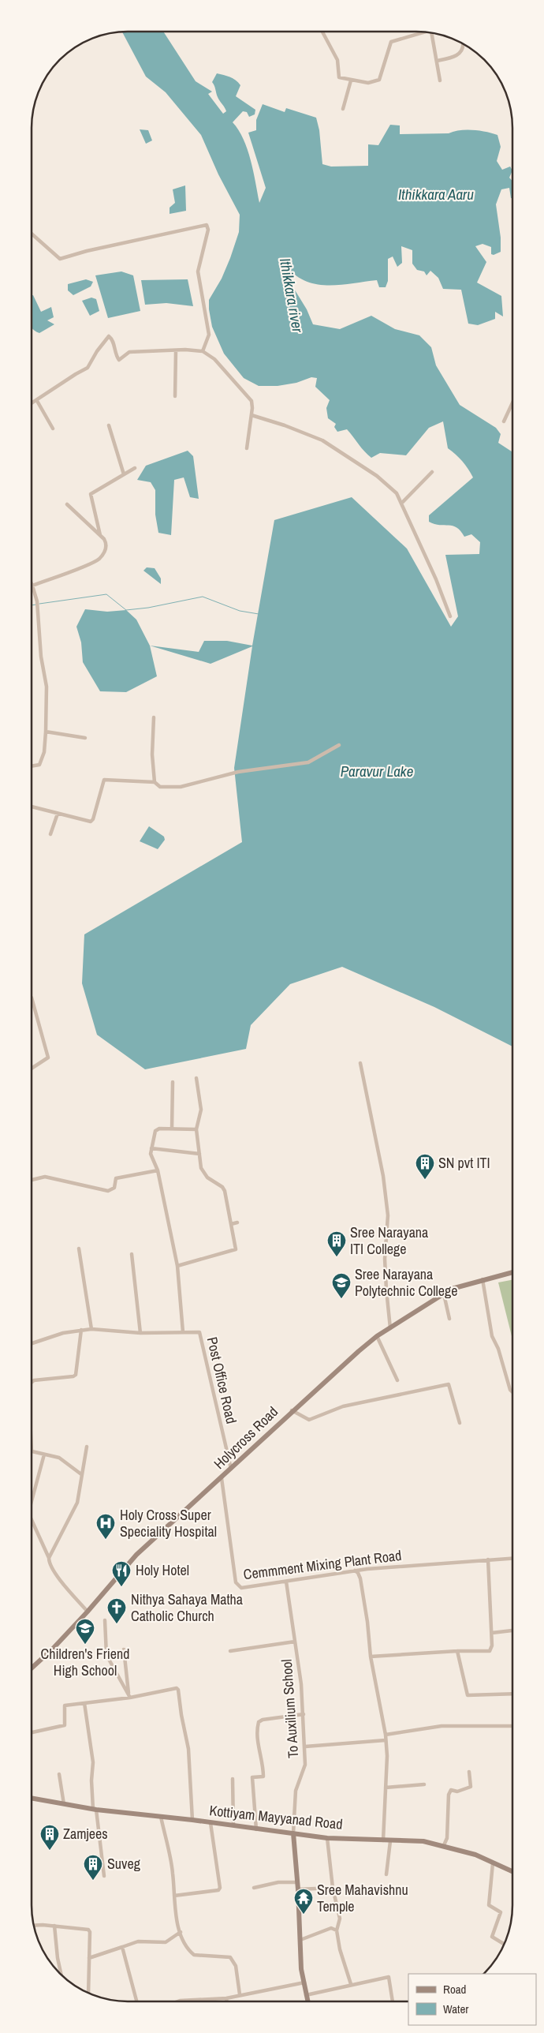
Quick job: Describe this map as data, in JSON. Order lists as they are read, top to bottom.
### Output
{
  "streets": {
    "main road": ["Holycross Road", "Kottiyam Mayyanad Road"],
    "street": ["Post Office Road", "Cemmment Mixing Plant Road", "To Auxilium School"]
  },
  "crossings": [
    ["Post Office Road", "Holycross Road"],
    ["Holycross Road", "Cemmment Mixing Plant Road"],
    ["Cemmment Mixing Plant Road", "To Auxilium School"],
    ["To Auxilium School", "Kottiyam Mayyanad Road"]
  ],
  "water": ["Ithikkara Aaru", "Ithikkara river", "Paravur Lake"],
  "places": {
    "building": [
      "SN pvt ITI",
      "Sree Narayana ITI College",
      "Zamjees",
      "Suveg"
    ],
    "school or university": ["Sree Narayana Polytechnic College", "Children's Friend High School"],
    "hospital": ["Holy Cross Super Speciality Hospital"],
    "restaurant": ["Holy Hotel"],
    "church": ["Nithya Sahaya Matha Catholic Church"],
    "temple": ["Sree Mahavishnu Temple"]
  },
  "legend": ["Road", "Water"]
}
